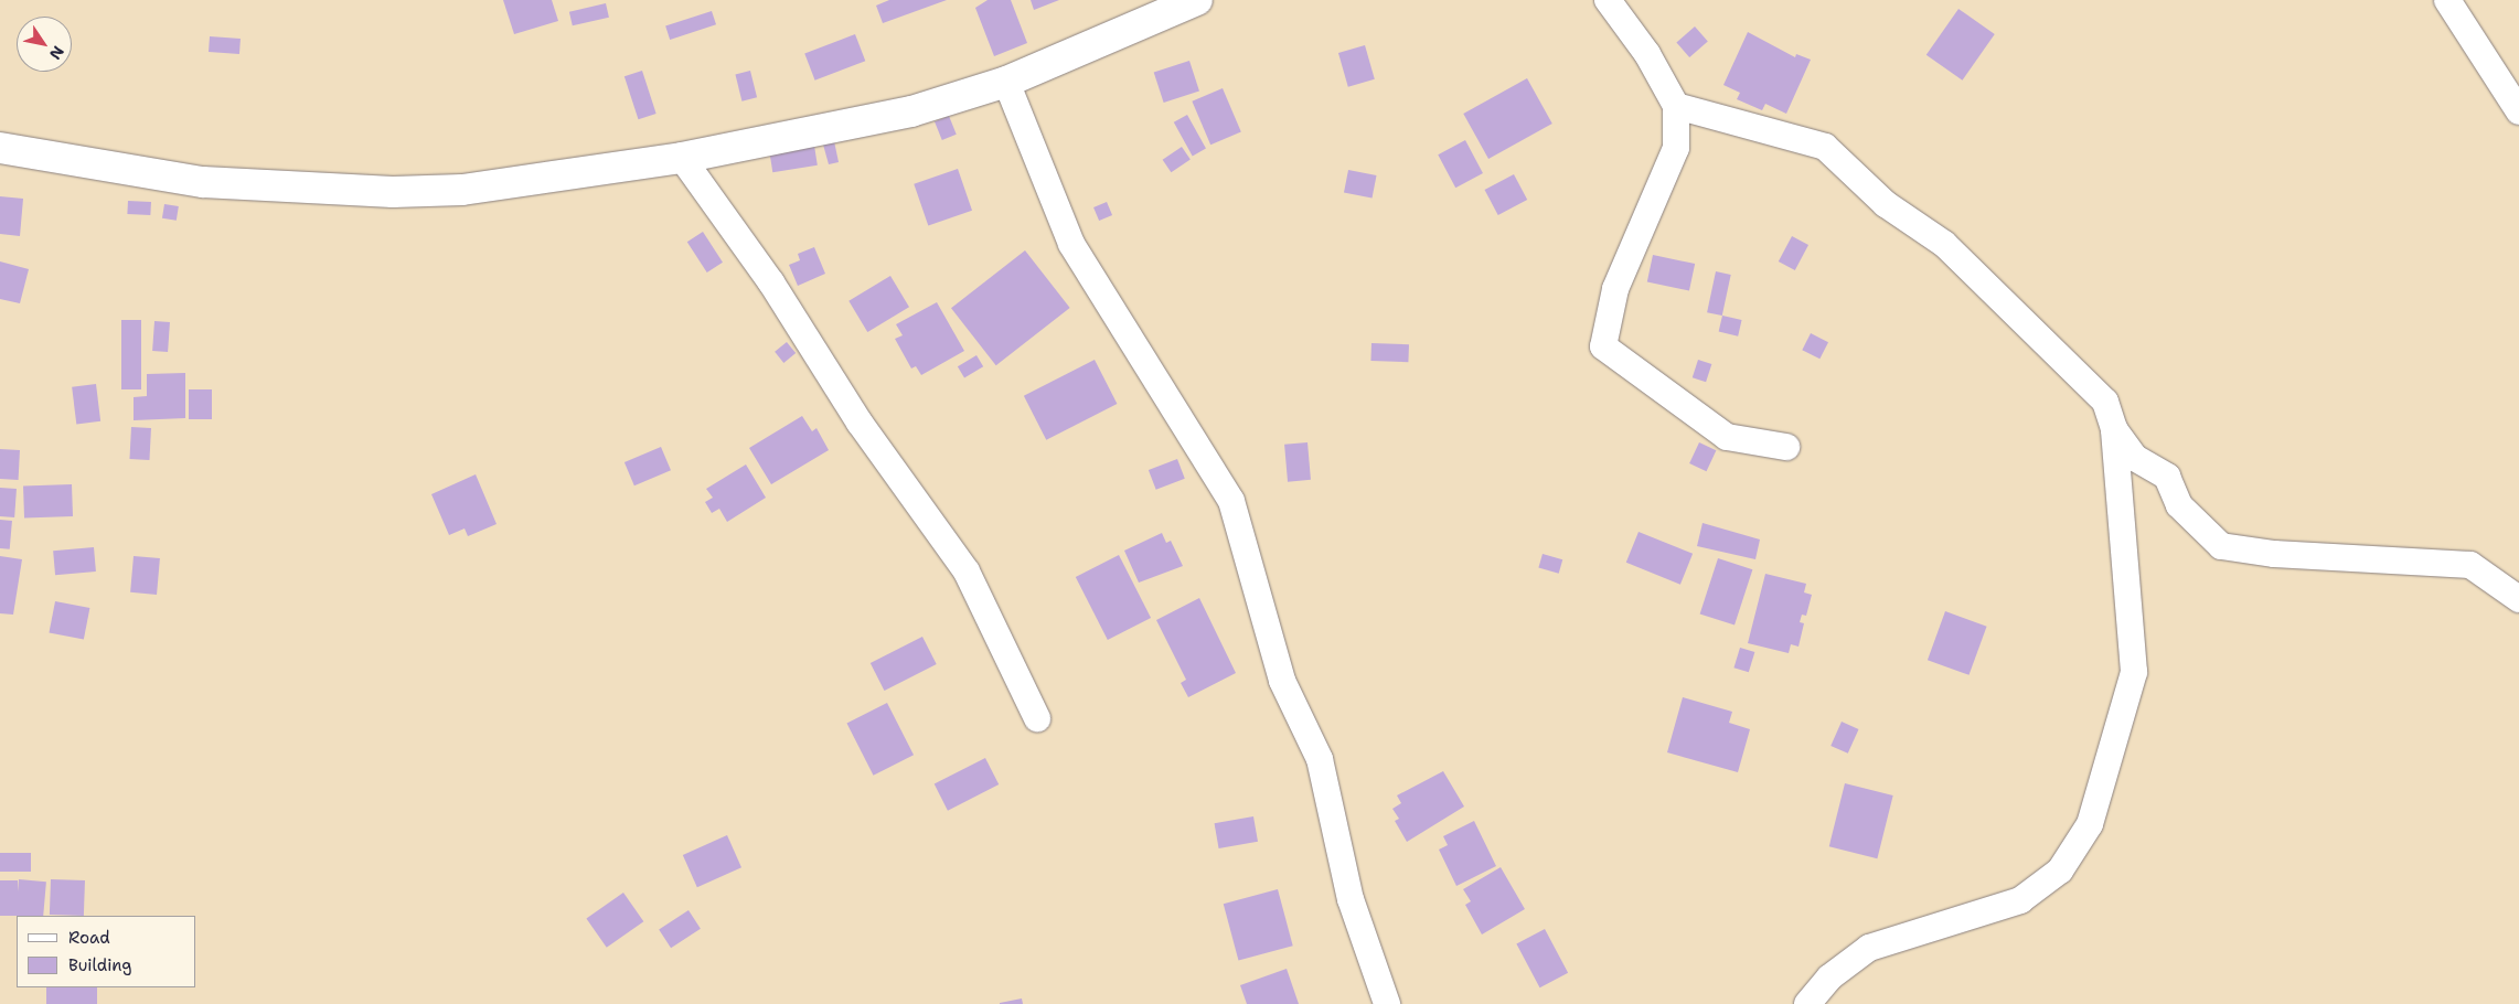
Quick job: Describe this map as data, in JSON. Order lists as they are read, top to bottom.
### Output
{
  "legend": ["Road", "Building"],
  "north": "bottom right"
}
